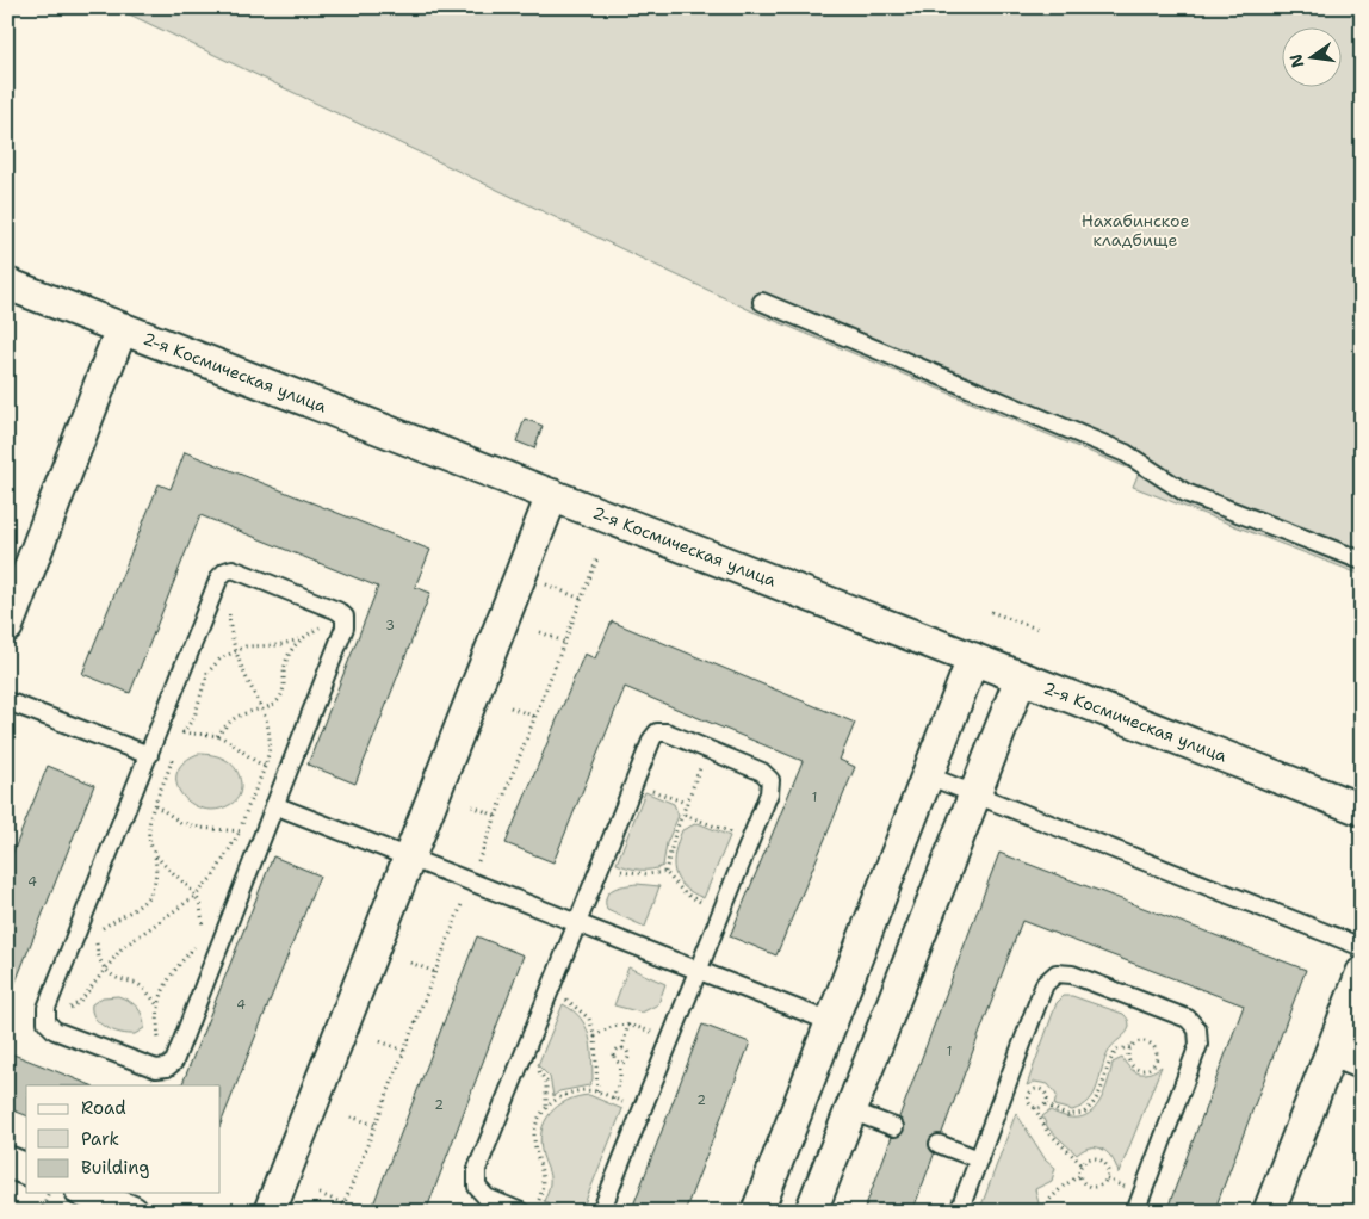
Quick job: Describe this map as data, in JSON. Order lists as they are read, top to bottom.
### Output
{
  "streets": {
    "street": ["2-я Космическая улица"]
  },
  "parks": ["Нахабинское кладбище"],
  "house_numbers": [
    "3",
    "1",
    "4",
    "4",
    "1",
    "2",
    "2"
  ],
  "legend": ["Road", "Park", "Building"],
  "north": "left"
}
